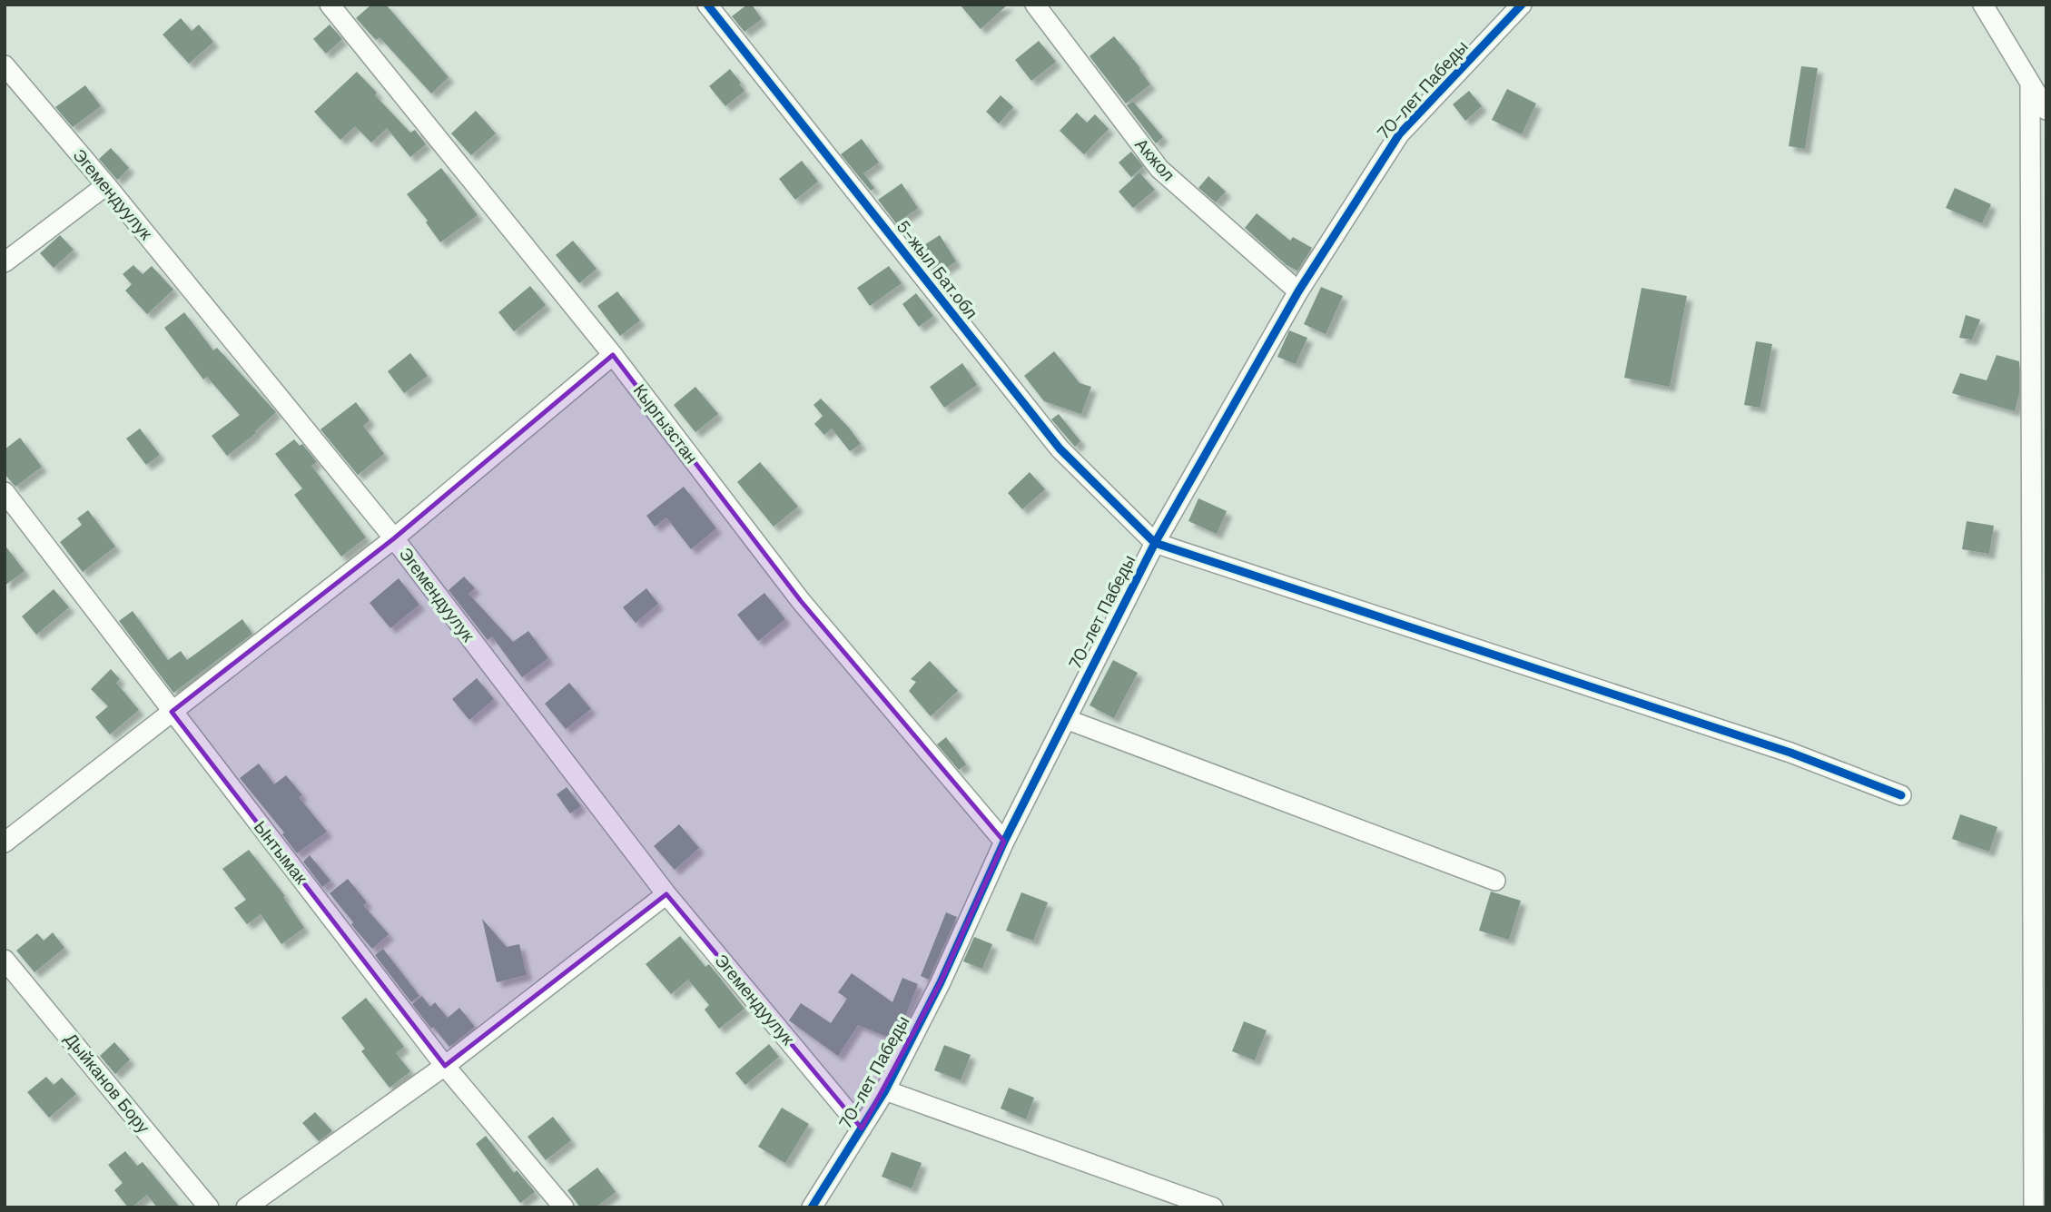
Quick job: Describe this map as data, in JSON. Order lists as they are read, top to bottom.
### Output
{
  "streets": {
    "street": [
      "70-лет Пабеды",
      "Акжол",
      "Эгемендуулук",
      "5-жыл Бат.обл",
      "Кыргызстан",
      "Ынтымак",
      "Дыйканов Бору"
    ]
  },
  "crossings": [
    ["70-лет Пабеды", "Акжол"],
    ["70-лет Пабеды", "Эгемендуулук"],
    ["70-лет Пабеды", "5-жыл Бат.обл"],
    ["70-лет Пабеды", "Кыргызстан"]
  ]
}
